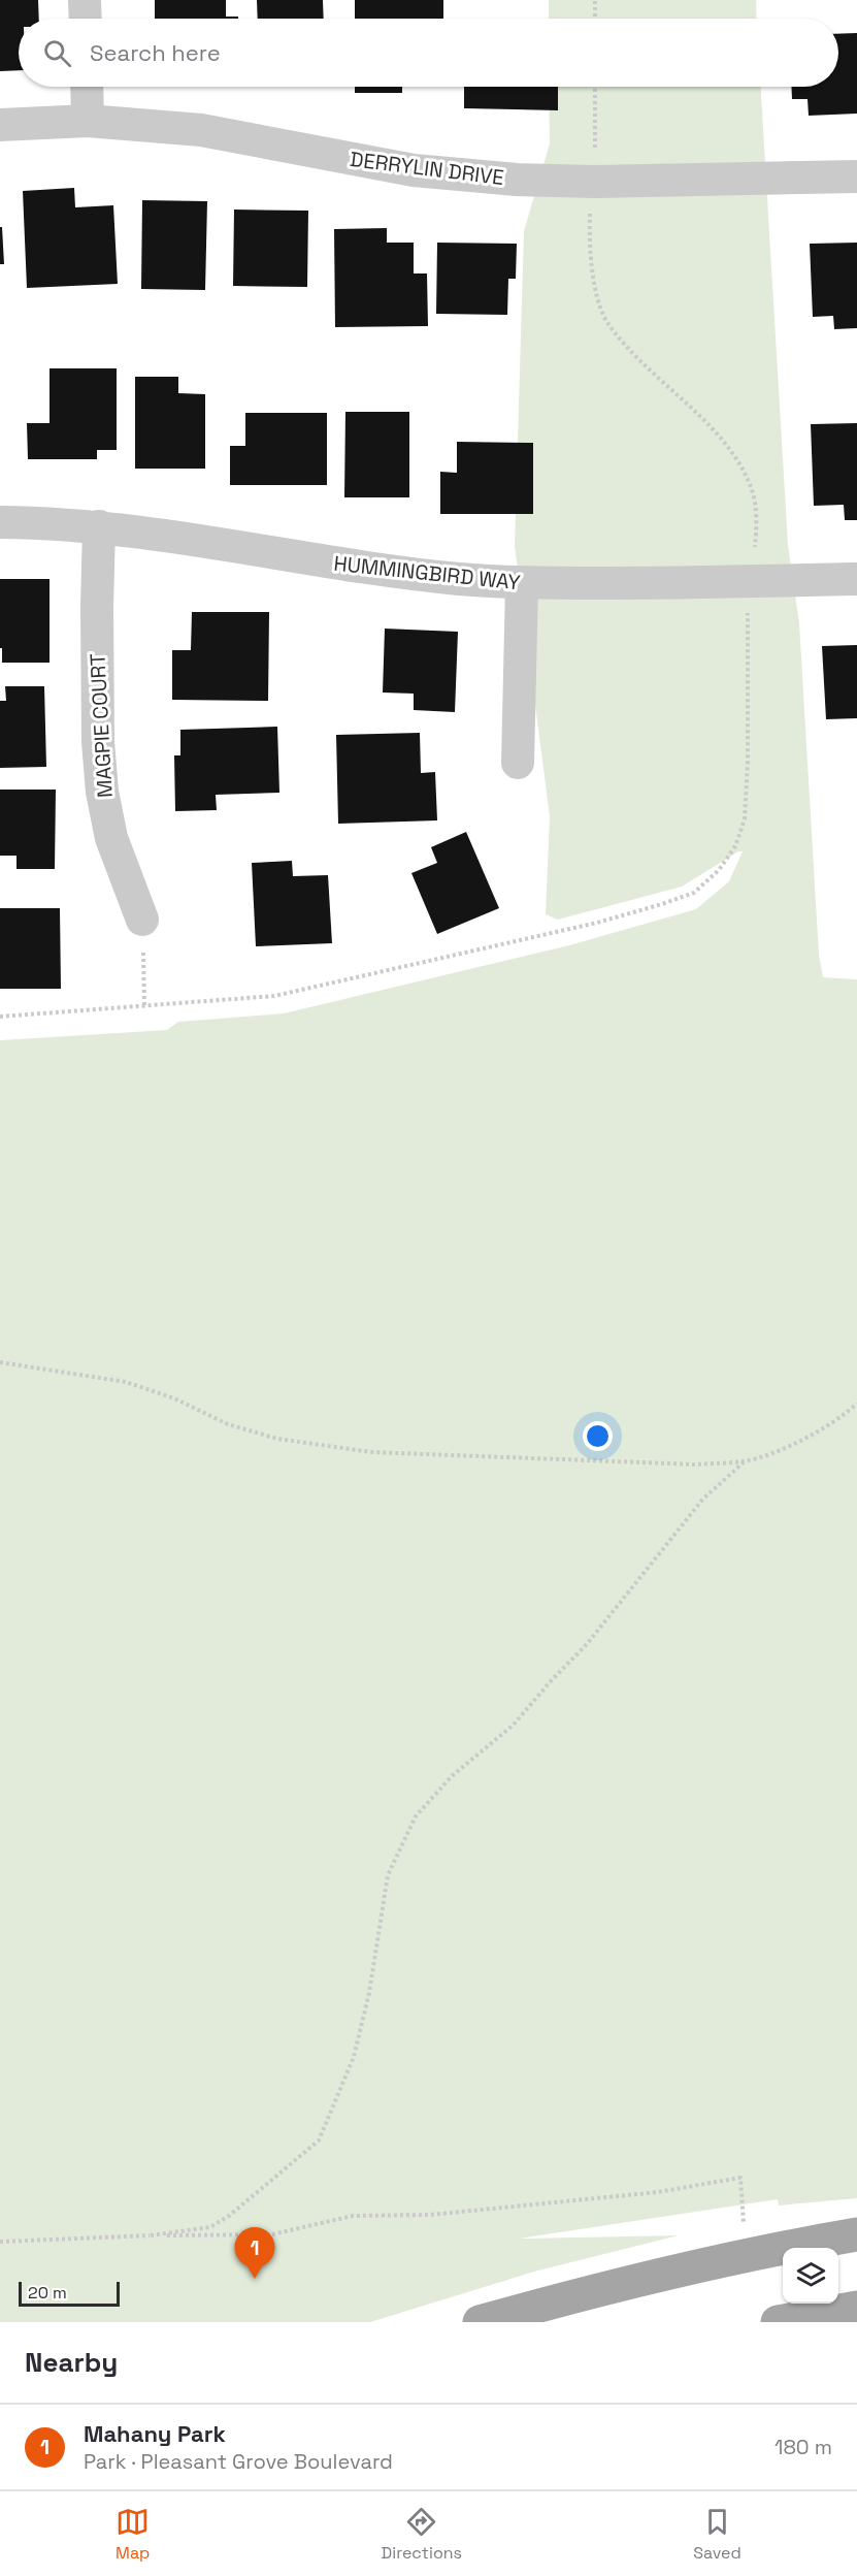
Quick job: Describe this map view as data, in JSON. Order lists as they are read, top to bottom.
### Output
{
  "streets": {
    "street": ["DERRYLIN DRIVE", "HUMMINGBIRD WAY", "MAGPIE COURT"]
  },
  "crossings": [
    ["HUMMINGBIRD WAY", "MAGPIE COURT"]
  ],
  "scale_bar": "20 m",
  "page": {
    "search": "Search here",
    "pins": "1",
    "scale": "20 m",
    "heading": "Nearby",
    "list": [
      {
        "mark": "1",
        "name": "Mahany Park",
        "note": "Park · Pleasant Grove Boulevard",
        "value": "180 m"
      }
    ],
    "nav": ["Map", "Directions", "Saved"]
  }
}
